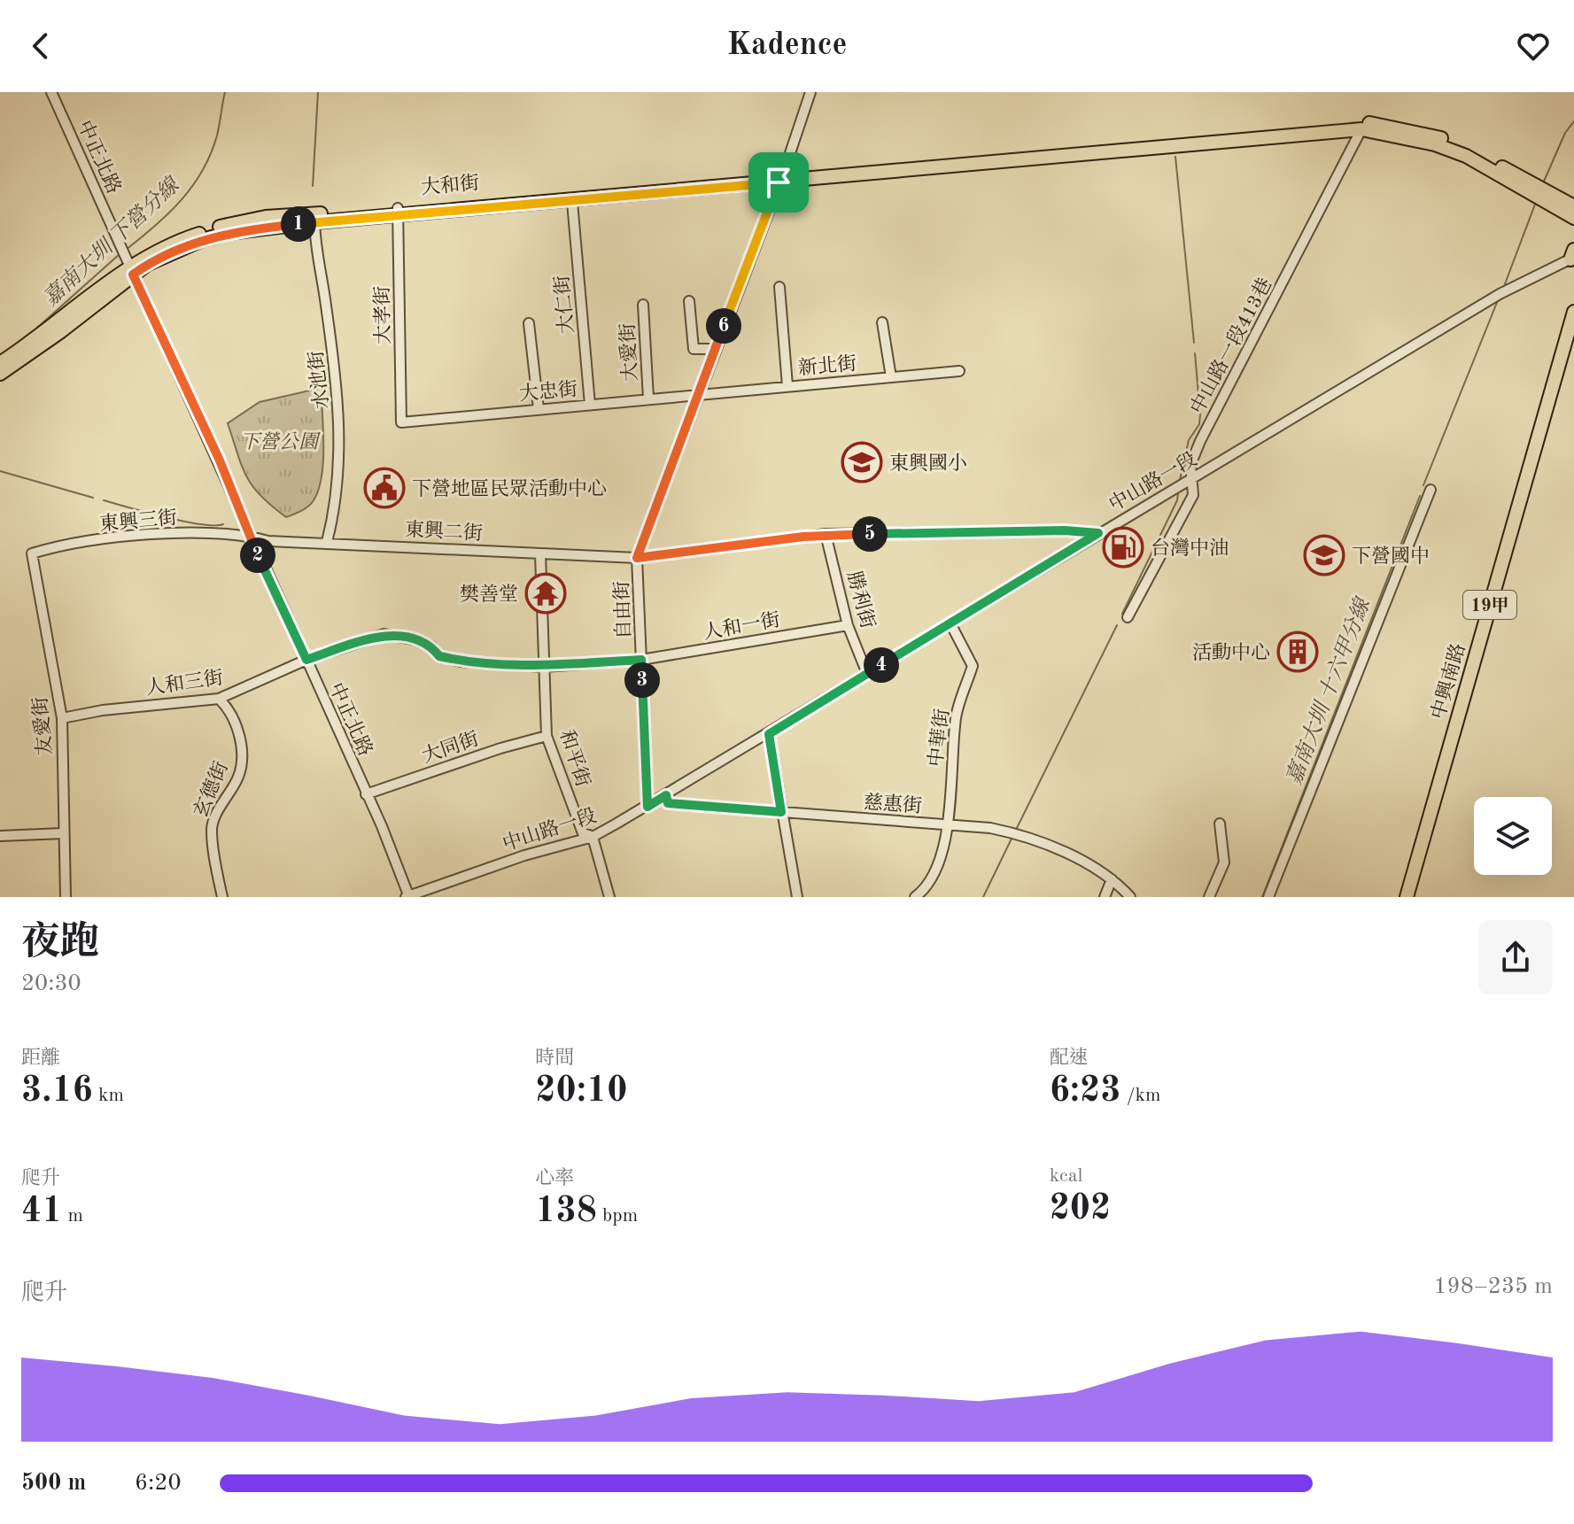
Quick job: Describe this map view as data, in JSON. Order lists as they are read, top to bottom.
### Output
{
  "streets": {
    "main road": ["大和街", "19甲", "中興南路"],
    "street": [
      "中正北路",
      "大仁街",
      "大孝街",
      "中山路一段413巷",
      "大愛街",
      "新北街",
      "水池街",
      "大忠街",
      "中山路一段",
      "東興三街",
      "東興二街",
      "勝利街",
      "自由街",
      "人和一街",
      "人和三街",
      "友愛街",
      "中華街",
      "大同街",
      "和平街",
      "玄德街",
      "慈惠街"
    ]
  },
  "crossings": [
    ["中正北路", "大和街"],
    ["中正北路", "中山路一段"],
    ["中正北路", "東興三街"],
    ["中正北路", "東興二街"],
    ["中正北路", "人和三街"],
    ["中正北路", "大同街"],
    ["大和街", "大仁街"],
    ["大和街", "大孝街"],
    ["大和街", "水池街"],
    ["大和街", "自由街"],
    ["大仁街", "大忠街"],
    ["大孝街", "大忠街"],
    ["中山路一段413巷", "中山路一段"],
    ["大愛街", "大忠街"],
    ["新北街", "大忠街"],
    ["新北街", "自由街"],
    ["水池街", "東興二街"],
    ["大忠街", "自由街"],
    ["中山路一段", "東興二街"],
    ["中山路一段", "勝利街"],
    ["中山路一段", "自由街"],
    ["中山路一段", "中華街"],
    ["中山路一段", "和平街"],
    ["中山路一段", "慈惠街"],
    ["東興三街", "東興二街"],
    ["東興三街", "友愛街"],
    ["東興二街", "勝利街"],
    ["東興二街", "自由街"],
    ["東興二街", "和平街"],
    ["勝利街", "人和一街"],
    ["自由街", "人和一街"],
    ["人和一街", "人和三街"],
    ["人和一街", "和平街"],
    ["人和三街", "友愛街"],
    ["人和三街", "和平街"],
    ["人和三街", "玄德街"],
    ["中華街", "慈惠街"],
    ["大同街", "和平街"]
  ],
  "water": ["嘉南大圳 下營分線", "嘉南大圳 十六甲分線"],
  "parks": ["下營公園"],
  "places": {
    "school or university": ["東興國小", "下營國中"],
    "public building": ["下營地區民眾活動中心"],
    "fuel station": ["台灣中油"],
    "temple": ["樊善堂"],
    "building": ["活動中心"]
  },
  "page": {
    "header": "Kadence",
    "pins": [
      "1",
      "6",
      "5",
      "2",
      "4",
      "3"
    ],
    "heading": ["夜跑", "20:30"],
    "stats": [
      ["距離", "3.16 km"],
      ["時間", "20:10"],
      ["配速", "6:23 /km"],
      ["爬升", "41 m"],
      ["心率", "138 bpm"],
      ["kcal", "202"]
    ],
    "chart": ["爬升", "198–235 m"],
    "list": [
      {
        "name": "500 m",
        "note": "6:20"
      }
    ]
  }
}
